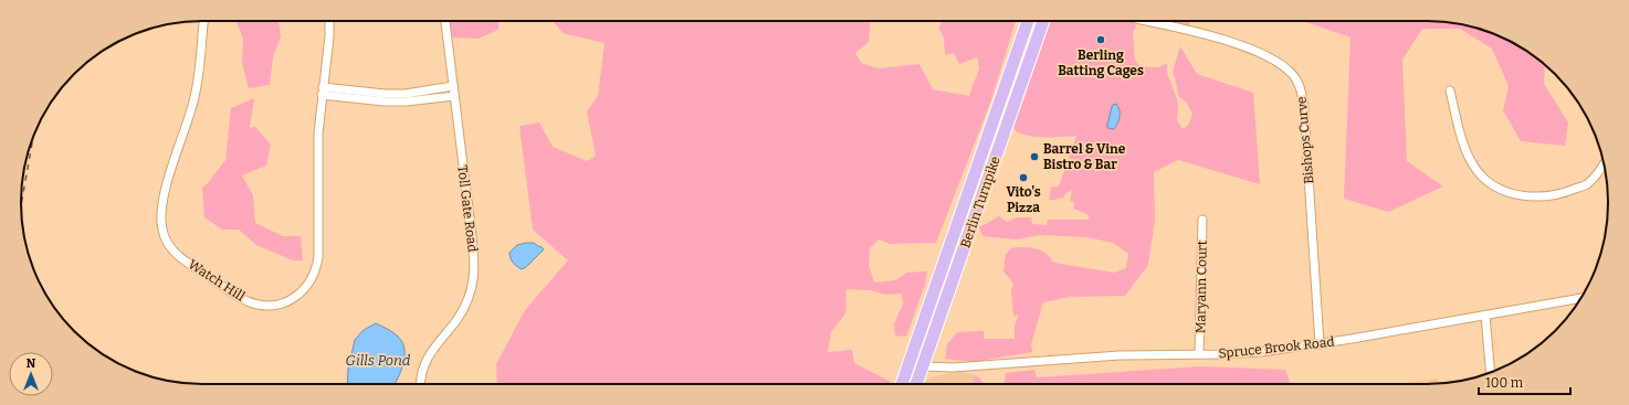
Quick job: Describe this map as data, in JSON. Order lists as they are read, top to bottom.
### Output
{
  "streets": {
    "highway": ["Berlin Turnpike"],
    "street": [
      "Bishops Curve",
      "Toll Gate Road",
      "Watch Hill",
      "Maryann Court",
      "Spruce Brook Road"
    ]
  },
  "crossings": [
    ["Bishops Curve", "Spruce Brook Road"],
    ["Berlin Turnpike", "Spruce Brook Road"],
    ["Maryann Court", "Spruce Brook Road"]
  ],
  "water": ["Gills Pond"],
  "places": ["Berling Batting Cages", "Barrel & Vine Bistro & Bar", "Vito's Pizza"],
  "scale_bar": "100 m",
  "north": "top"
}
